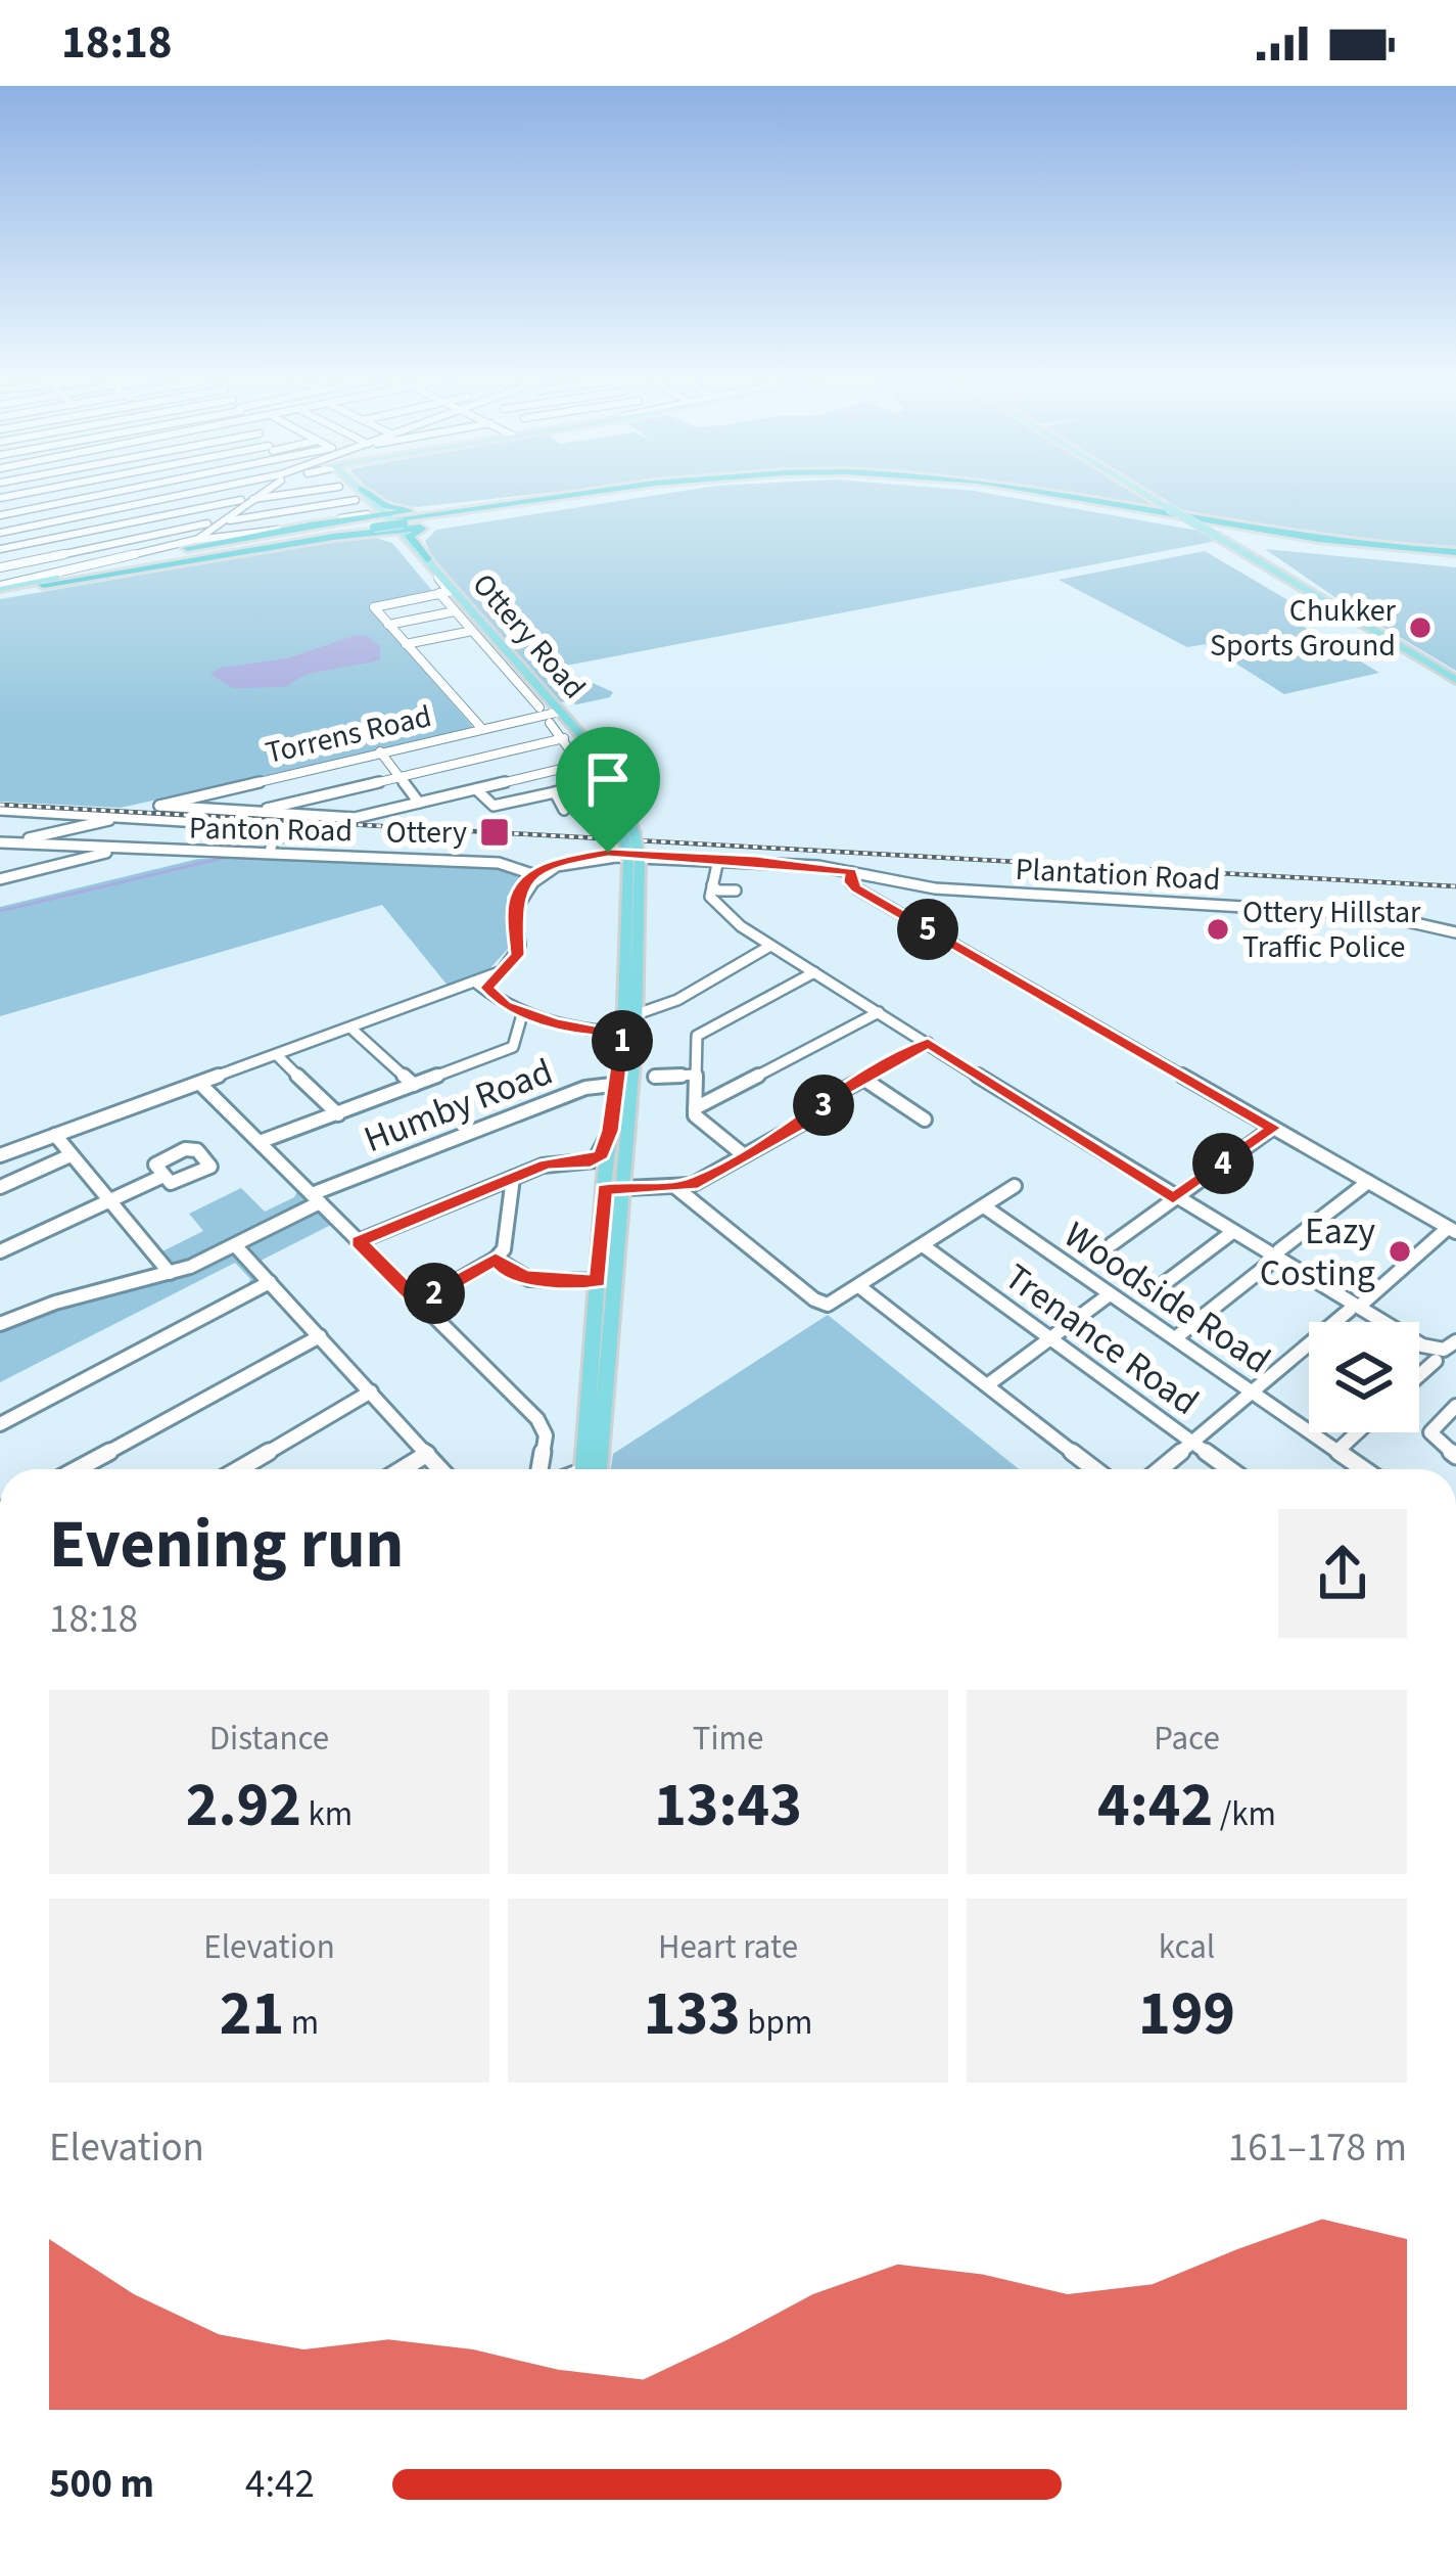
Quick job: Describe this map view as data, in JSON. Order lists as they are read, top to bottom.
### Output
{
  "streets": {
    "main road": ["Ottery Road"],
    "street": [
      "Torrens Road",
      "Panton Road",
      "Plantation Road",
      "Humby Road",
      "Woodside Road",
      "Trenance Road"
    ]
  },
  "crossings": [
    ["Ottery Road", "Torrens Road"],
    ["Ottery Road", "Humby Road"],
    ["Panton Road", "Plantation Road"]
  ],
  "places": {
    "other": ["Chukker Sports Ground", "Ottery Hillstar Traffic Police", "Eazy Costing"],
    "transit": ["Ottery"]
  },
  "page": {
    "status": "18:18",
    "pins": [
      "5",
      "1",
      "3",
      "4",
      "2"
    ],
    "heading": ["Evening run", "18:18"],
    "stats": [
      ["Distance", "2.92 km"],
      ["Time", "13:43"],
      ["Pace", "4:42 /km"],
      ["Elevation", "21 m"],
      ["Heart rate", "133 bpm"],
      ["kcal", "199"]
    ],
    "chart": ["Elevation", "161–178 m"],
    "list": [
      {
        "name": "500 m",
        "note": "4:42"
      }
    ]
  }
}
